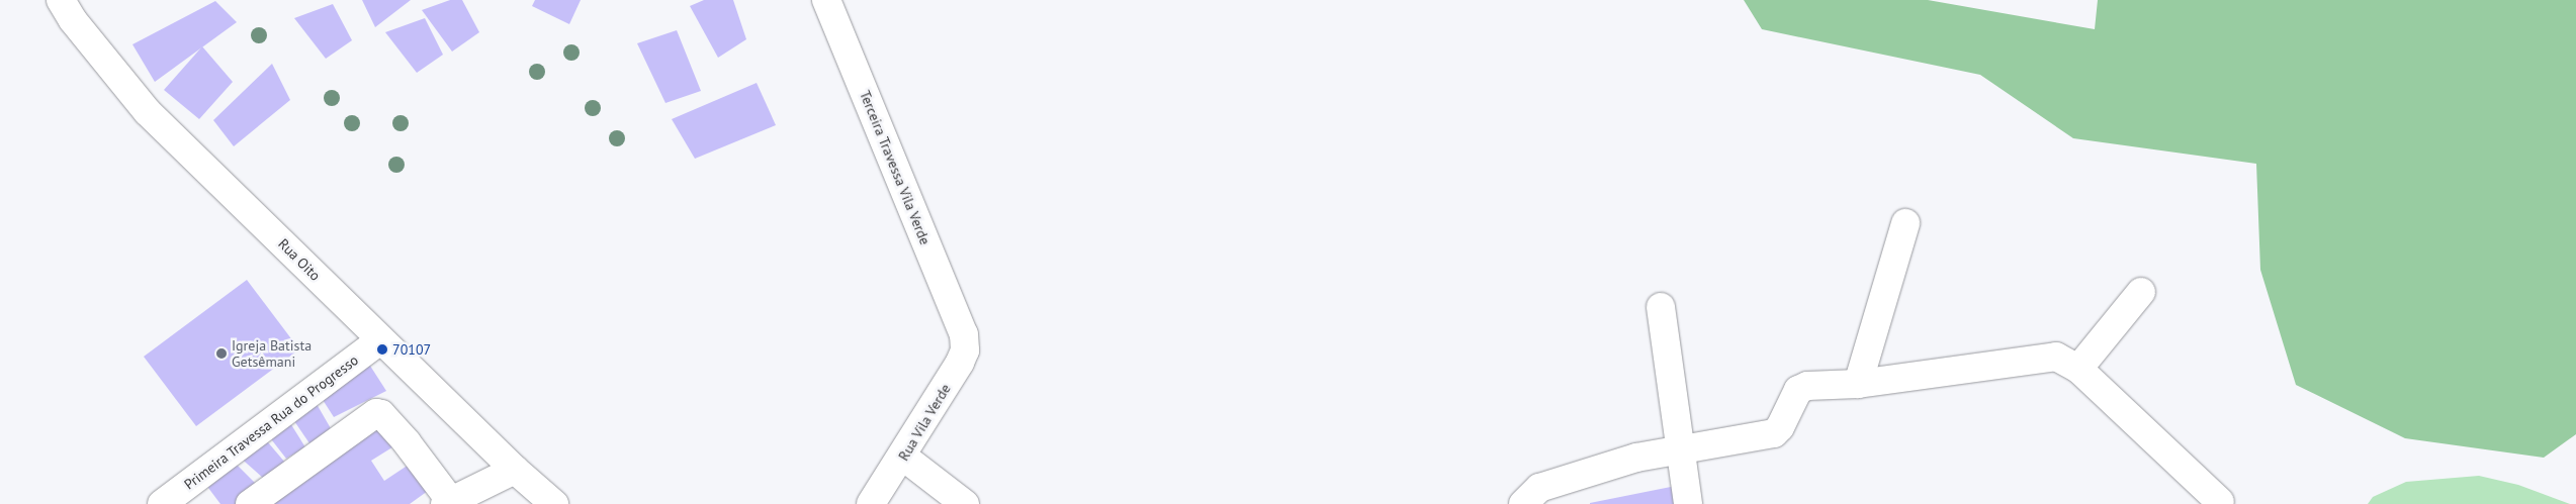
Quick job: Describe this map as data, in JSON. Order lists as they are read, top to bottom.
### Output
{
  "streets": {
    "street": [
      "Terceira Travessa Vila Verde",
      "Rua Oito",
      "Primeira Travessa Rua do Progresso",
      "Rua Vila Verde"
    ]
  },
  "crossings": [
    ["Terceira Travessa Vila Verde", "Rua Vila Verde"],
    ["Rua Oito", "Primeira Travessa Rua do Progresso"]
  ],
  "places": ["70107", "Igreja Batista Getsêmani"]
}
